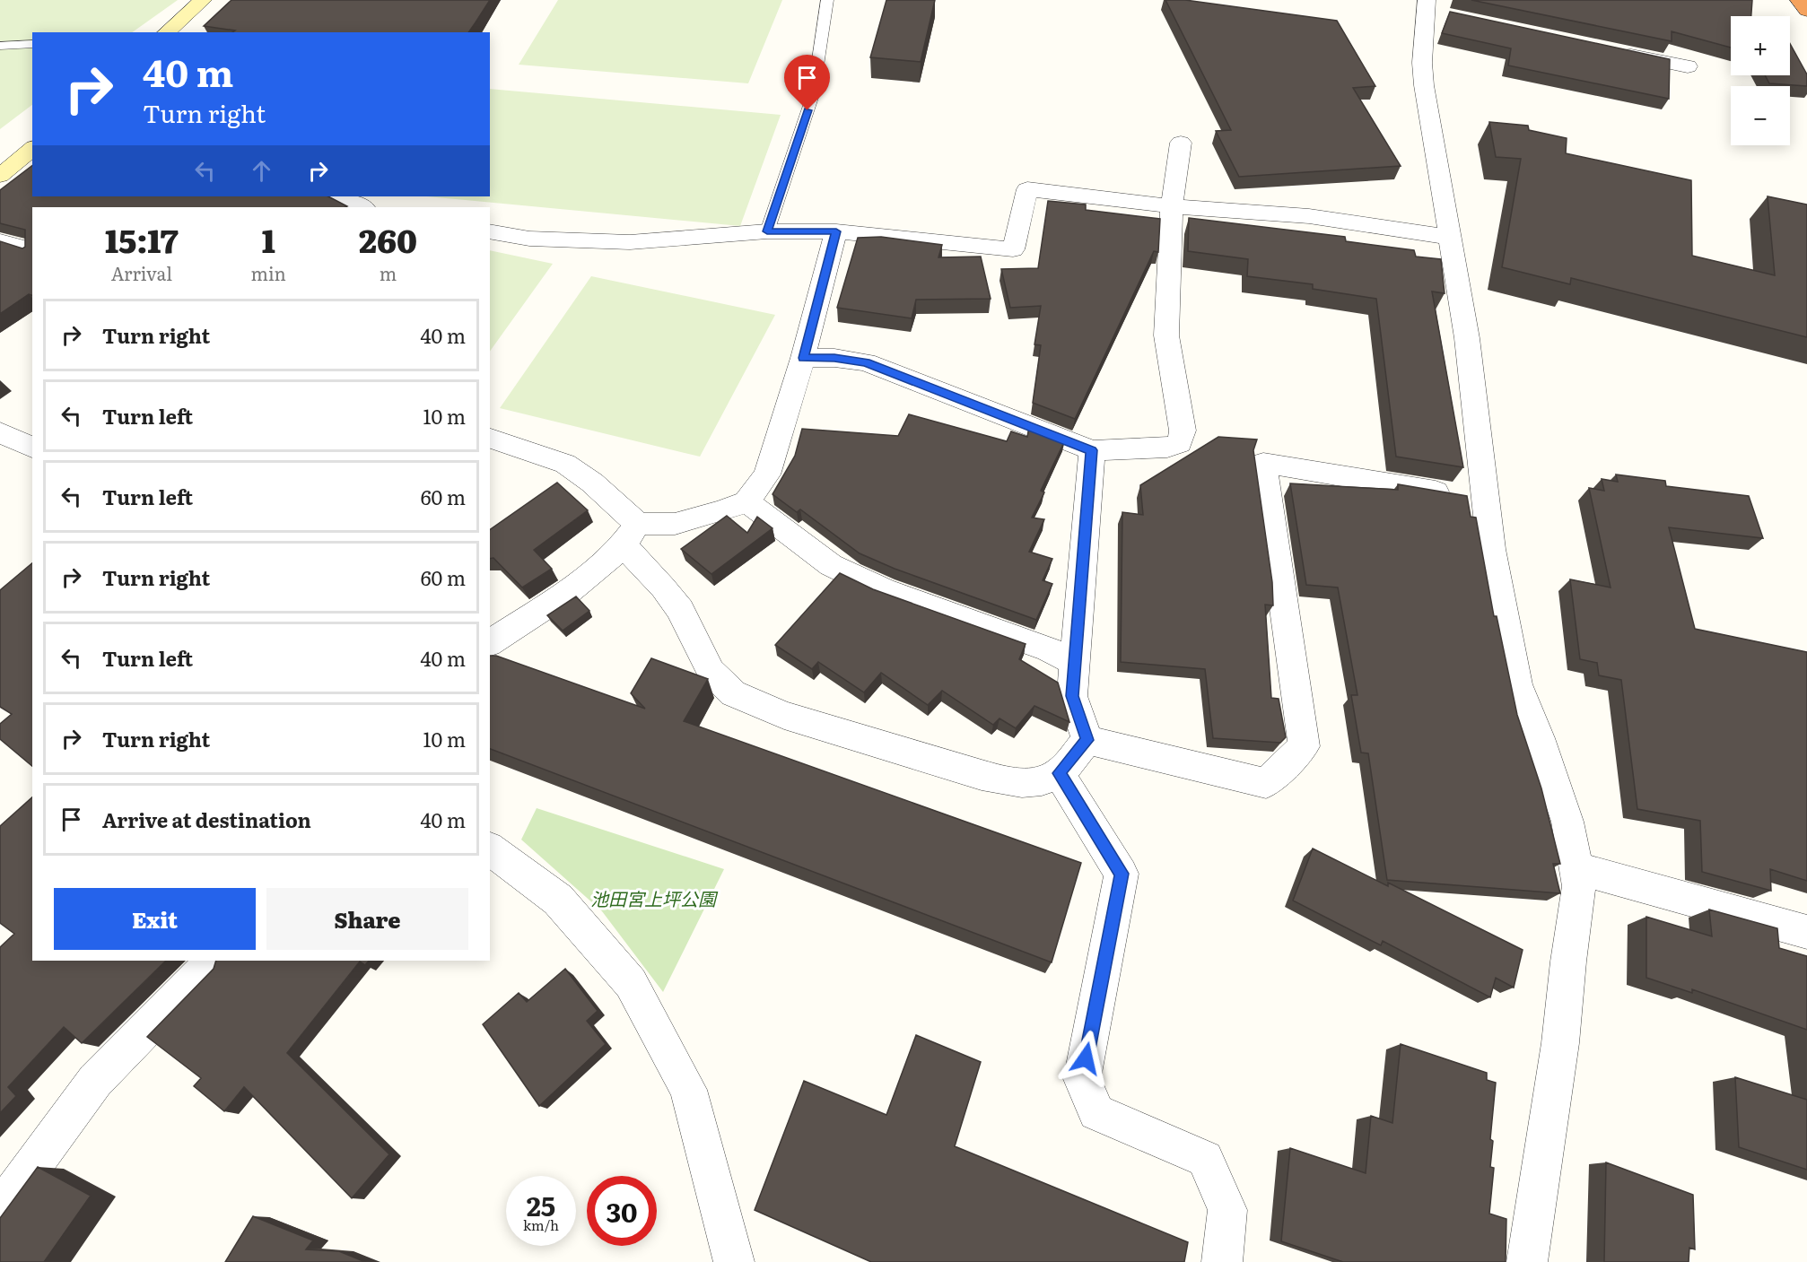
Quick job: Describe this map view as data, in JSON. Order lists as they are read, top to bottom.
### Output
{
  "parks": ["池田宮上坪公園"],
  "page": {
    "map_buttons": ["+", "−"],
    "turn": ["40 m", "Turn right"],
    "eta": [
      "15:17",
      "Arrival",
      "1",
      "min",
      "260",
      "m"
    ],
    "list": [
      {
        "name": "Turn right",
        "value": "40 m"
      },
      {
        "name": "Turn left",
        "value": "10 m"
      },
      {
        "name": "Turn left",
        "value": "60 m"
      },
      {
        "name": "Turn right",
        "value": "60 m"
      },
      {
        "name": "Turn left",
        "value": "40 m"
      },
      {
        "name": "Turn right",
        "value": "10 m"
      },
      {
        "name": "Arrive at destination",
        "value": "40 m"
      }
    ],
    "buttons": ["Exit", "Share"],
    "speed": "25 km/h",
    "limit": "30"
  }
}
